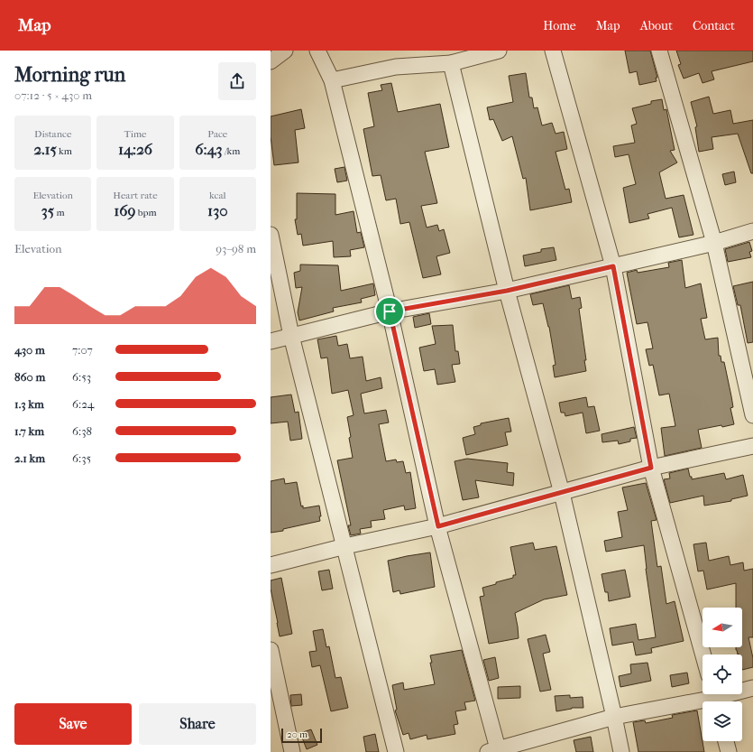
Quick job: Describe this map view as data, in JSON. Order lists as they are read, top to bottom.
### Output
{
  "scale_bar": "20 m",
  "north": "left",
  "page": {
    "header": "Map",
    "nav": [
      "Home",
      "Map",
      "About",
      "Contact"
    ],
    "heading": ["Morning run", "07:12 · 5 × 430 m"],
    "stats": [
      ["Distance", "2.15 km"],
      ["Time", "14:26"],
      ["Pace", "6:43 /km"],
      ["Elevation", "35 m"],
      ["Heart rate", "169 bpm"],
      ["kcal", "130"]
    ],
    "chart": ["Elevation", "93–98 m"],
    "list": [
      {
        "name": "430 m",
        "note": "7:07"
      },
      {
        "name": "860 m",
        "note": "6:53"
      },
      {
        "name": "1.3 km",
        "note": "6:24"
      },
      {
        "name": "1.7 km",
        "note": "6:38"
      },
      {
        "name": "2.1 km",
        "note": "6:35"
      }
    ],
    "buttons": ["Save", "Share"],
    "scale": "20 m"
  }
}
